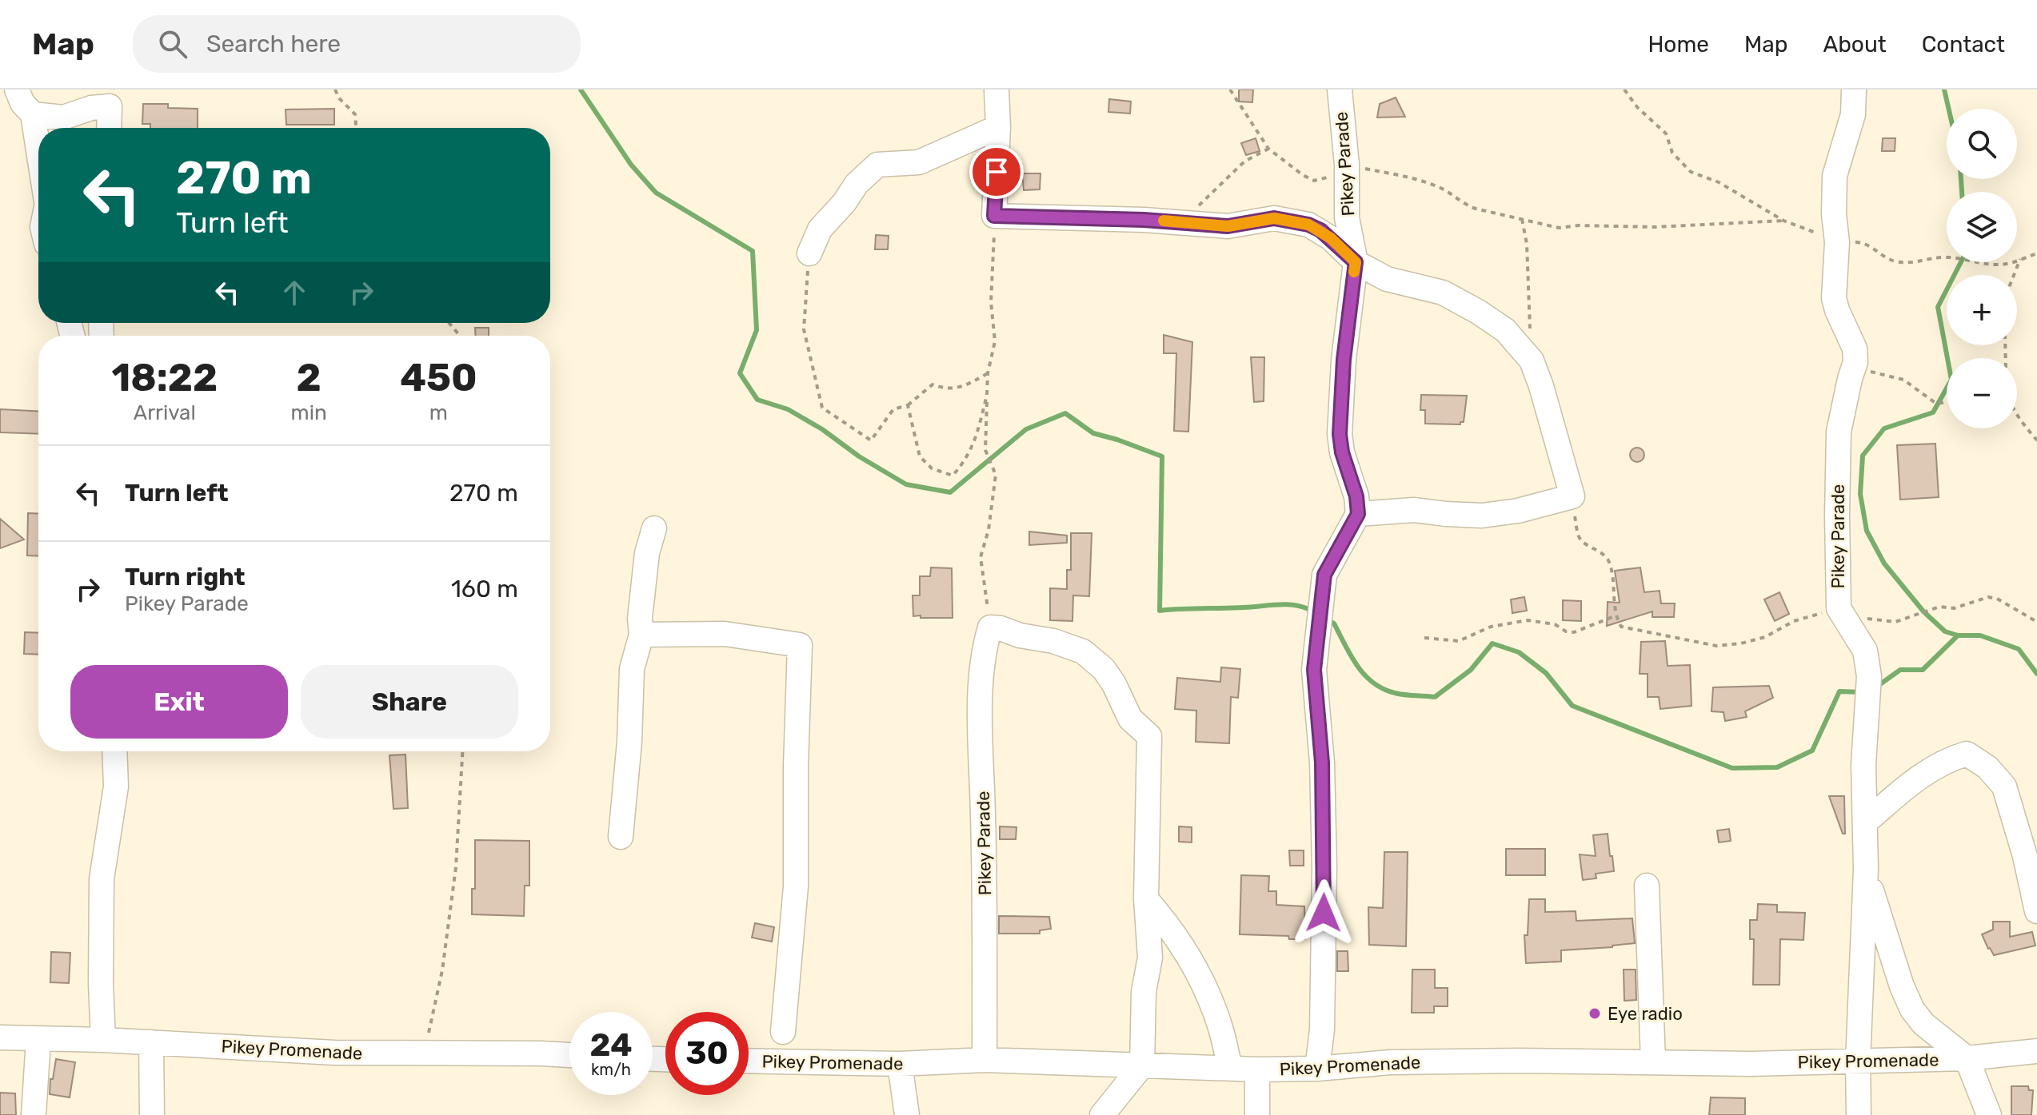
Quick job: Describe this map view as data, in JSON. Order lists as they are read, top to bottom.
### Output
{
  "streets": {
    "street": ["Pikey Parade", "Pikey Promenade"]
  },
  "crossings": [
    ["Pikey Parade", "Pikey Promenade"]
  ],
  "places": ["Eye radio"],
  "page": {
    "header": "Map",
    "search": "Search here",
    "nav": [
      "Home",
      "Map",
      "About",
      "Contact"
    ],
    "map_buttons": ["+", "−"],
    "turn": ["270 m", "Turn left"],
    "eta": [
      "18:22",
      "Arrival",
      "2",
      "min",
      "450",
      "m"
    ],
    "list": [
      {
        "name": "Turn left",
        "value": "270 m"
      },
      {
        "name": "Turn right",
        "note": "Pikey Parade",
        "value": "160 m"
      }
    ],
    "buttons": ["Exit", "Share"],
    "speed": "24 km/h",
    "limit": "30"
  }
}
